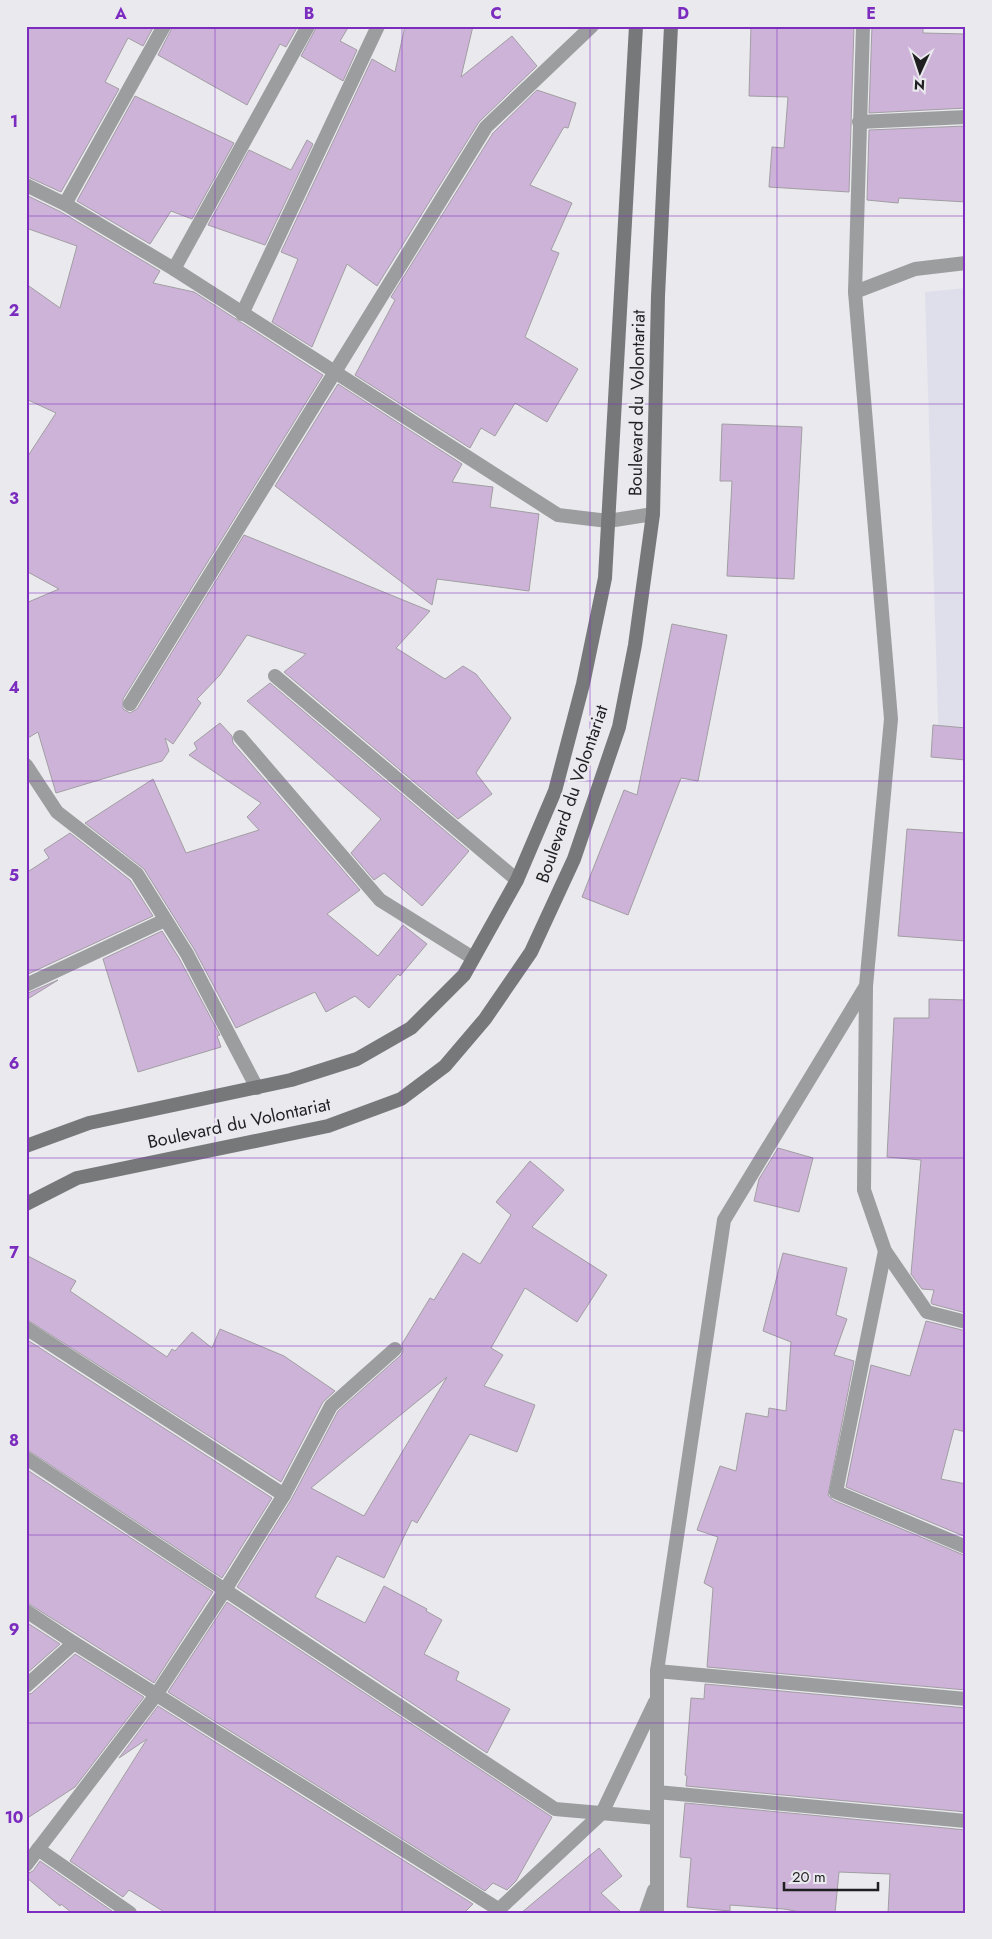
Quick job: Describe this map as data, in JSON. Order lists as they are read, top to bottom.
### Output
{
  "streets": {
    "main road": ["Boulevard du Volontariat"]
  },
  "scale_bar": "20 m",
  "north": "bottom",
  "grid": {
    "columns": [
      "A",
      "B",
      "C",
      "D",
      "E"
    ],
    "rows": [
      "1",
      "2",
      "3",
      "4",
      "5",
      "6",
      "7",
      "8",
      "9",
      "10"
    ]
  }
}
